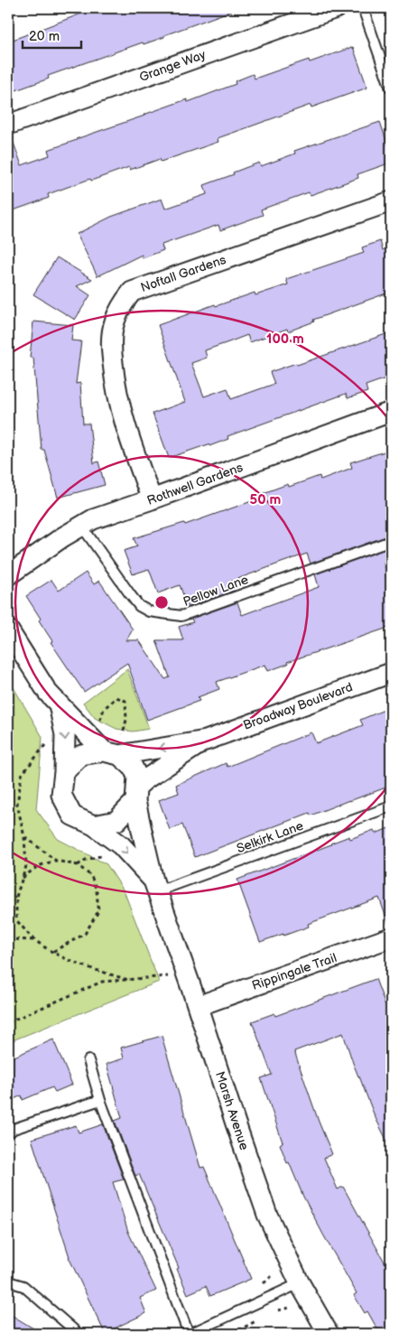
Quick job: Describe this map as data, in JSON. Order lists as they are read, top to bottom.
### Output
{
  "streets": {
    "street": [
      "Grange Way",
      "Noftall Gardens",
      "Rothwell Gardens",
      "Broadway Boulevard",
      "Rippingale Trail",
      "Marsh Avenue"
    ],
    "lane": ["Pellow Lane", "Selkirk Lane"]
  },
  "crossings": [
    ["Noftall Gardens", "Rothwell Gardens"],
    ["Rothwell Gardens", "Pellow Lane"],
    ["Broadway Boulevard", "Marsh Avenue"],
    ["Selkirk Lane", "Marsh Avenue"],
    ["Rippingale Trail", "Marsh Avenue"]
  ],
  "scale_bar": "20 m",
  "rings": ["100 m", "50 m"]
}
